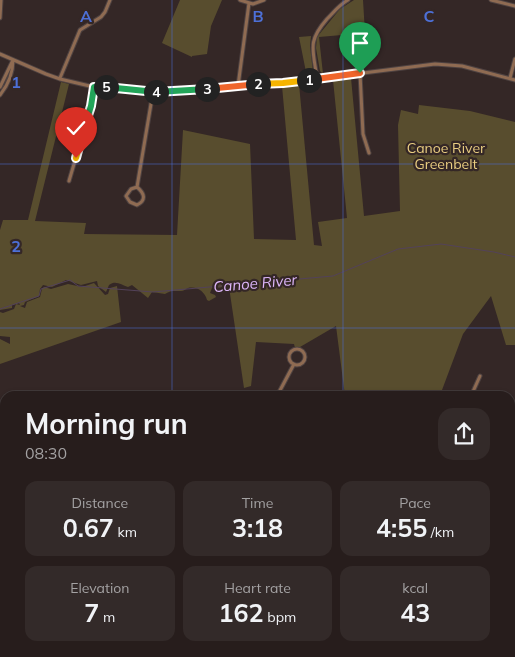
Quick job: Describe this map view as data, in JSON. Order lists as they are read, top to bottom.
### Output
{
  "water": ["Canoe River"],
  "parks": ["Canoe River Greenbelt"],
  "page": {
    "pins": [
      "1",
      "2",
      "5",
      "3",
      "4"
    ],
    "heading": ["Morning run", "08:30"],
    "stats": [
      ["Distance", "0.67 km"],
      ["Time", "3:18"],
      ["Pace", "4:55 /km"],
      ["Elevation", "7 m"],
      ["Heart rate", "162 bpm"],
      ["kcal", "43"]
    ]
  },
  "grid": {
    "columns": ["A", "B", "C"],
    "rows": ["1", "2"]
  }
}
